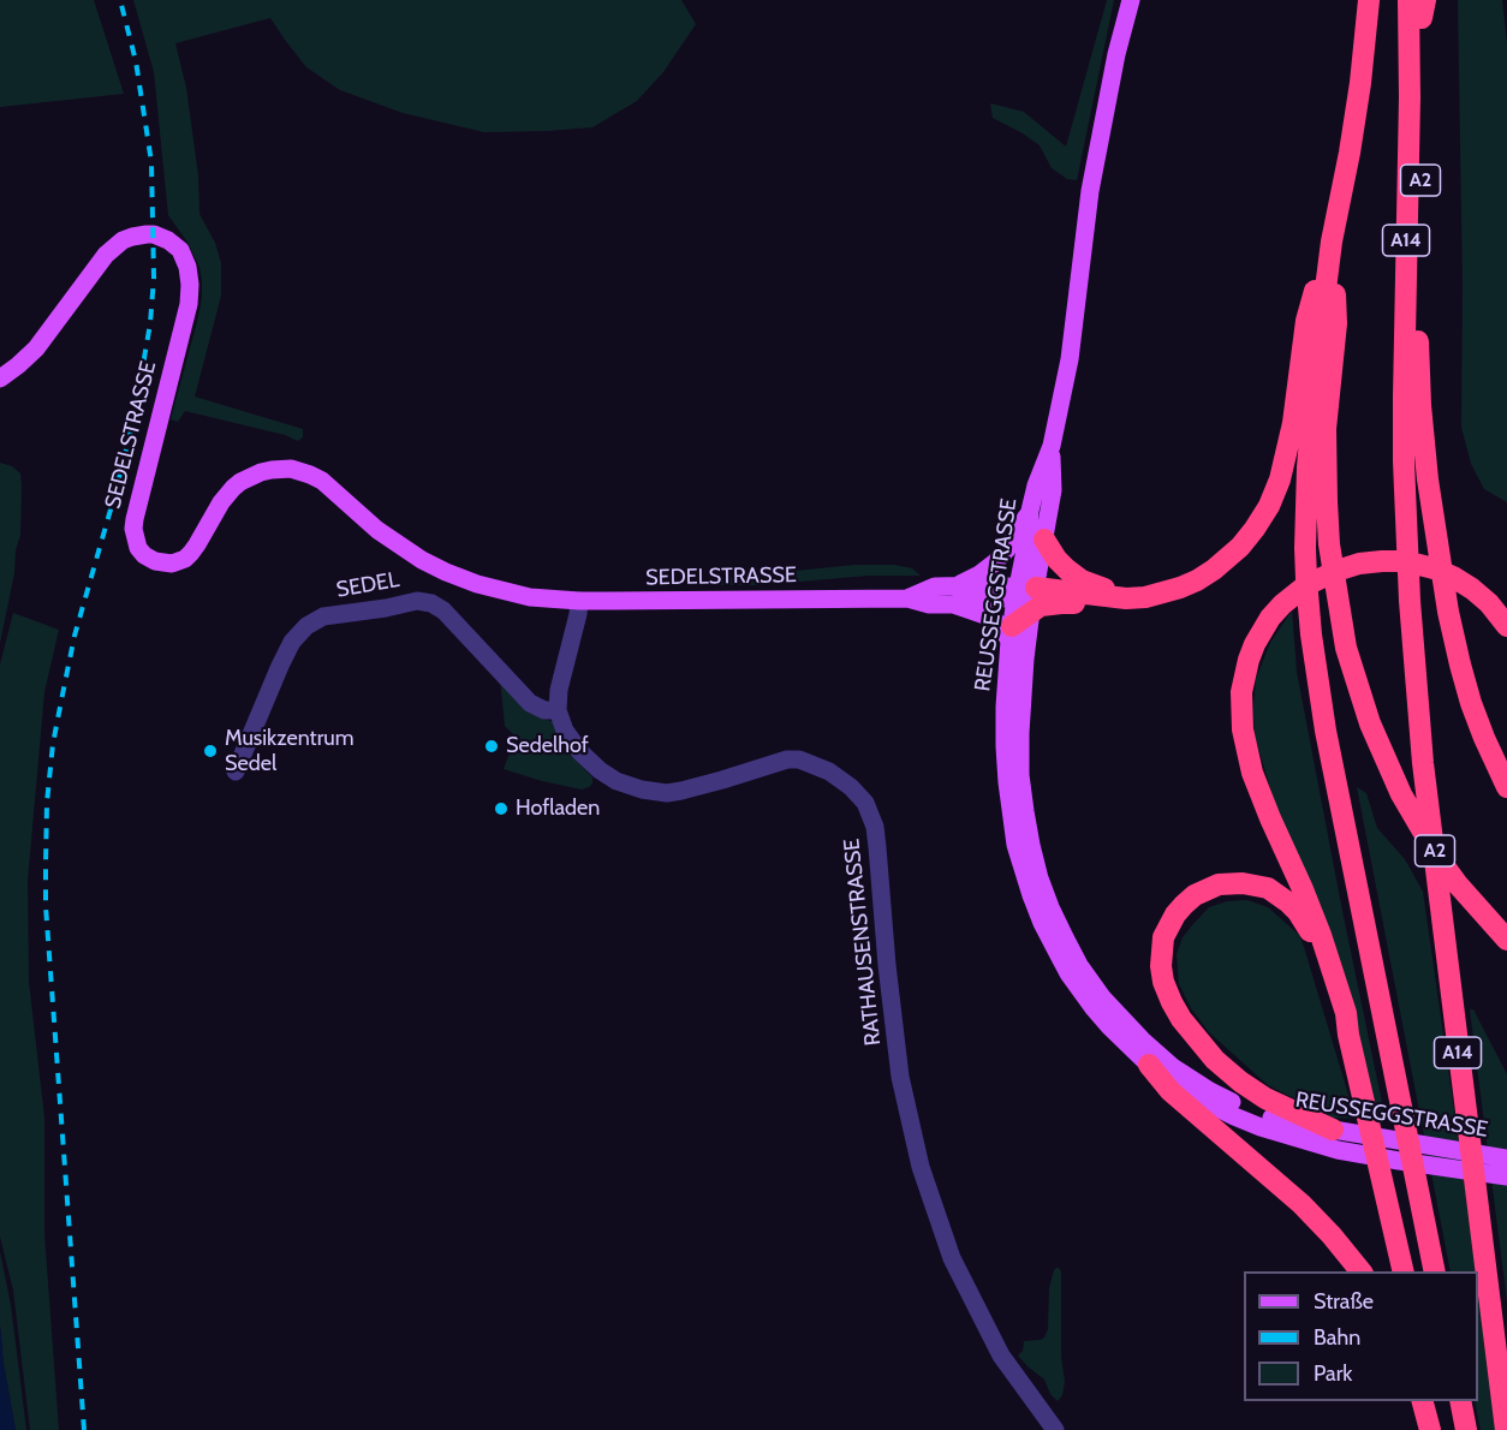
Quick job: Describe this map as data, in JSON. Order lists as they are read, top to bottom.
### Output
{
  "streets": {
    "highway": ["A2", "A14"],
    "main road": ["SEDELSTRASSE", "REUSSEGGSTRASSE"],
    "street": ["SEDEL", "RATHAUSENSTRASSE"]
  },
  "crossings": [
    ["A2", "REUSSEGGSTRASSE"],
    ["SEDEL", "RATHAUSENSTRASSE"]
  ],
  "places": ["Sedelhof", "Musikzentrum Sedel", "Hofladen"],
  "legend": ["Straße", "Bahn", "Park"]
}
